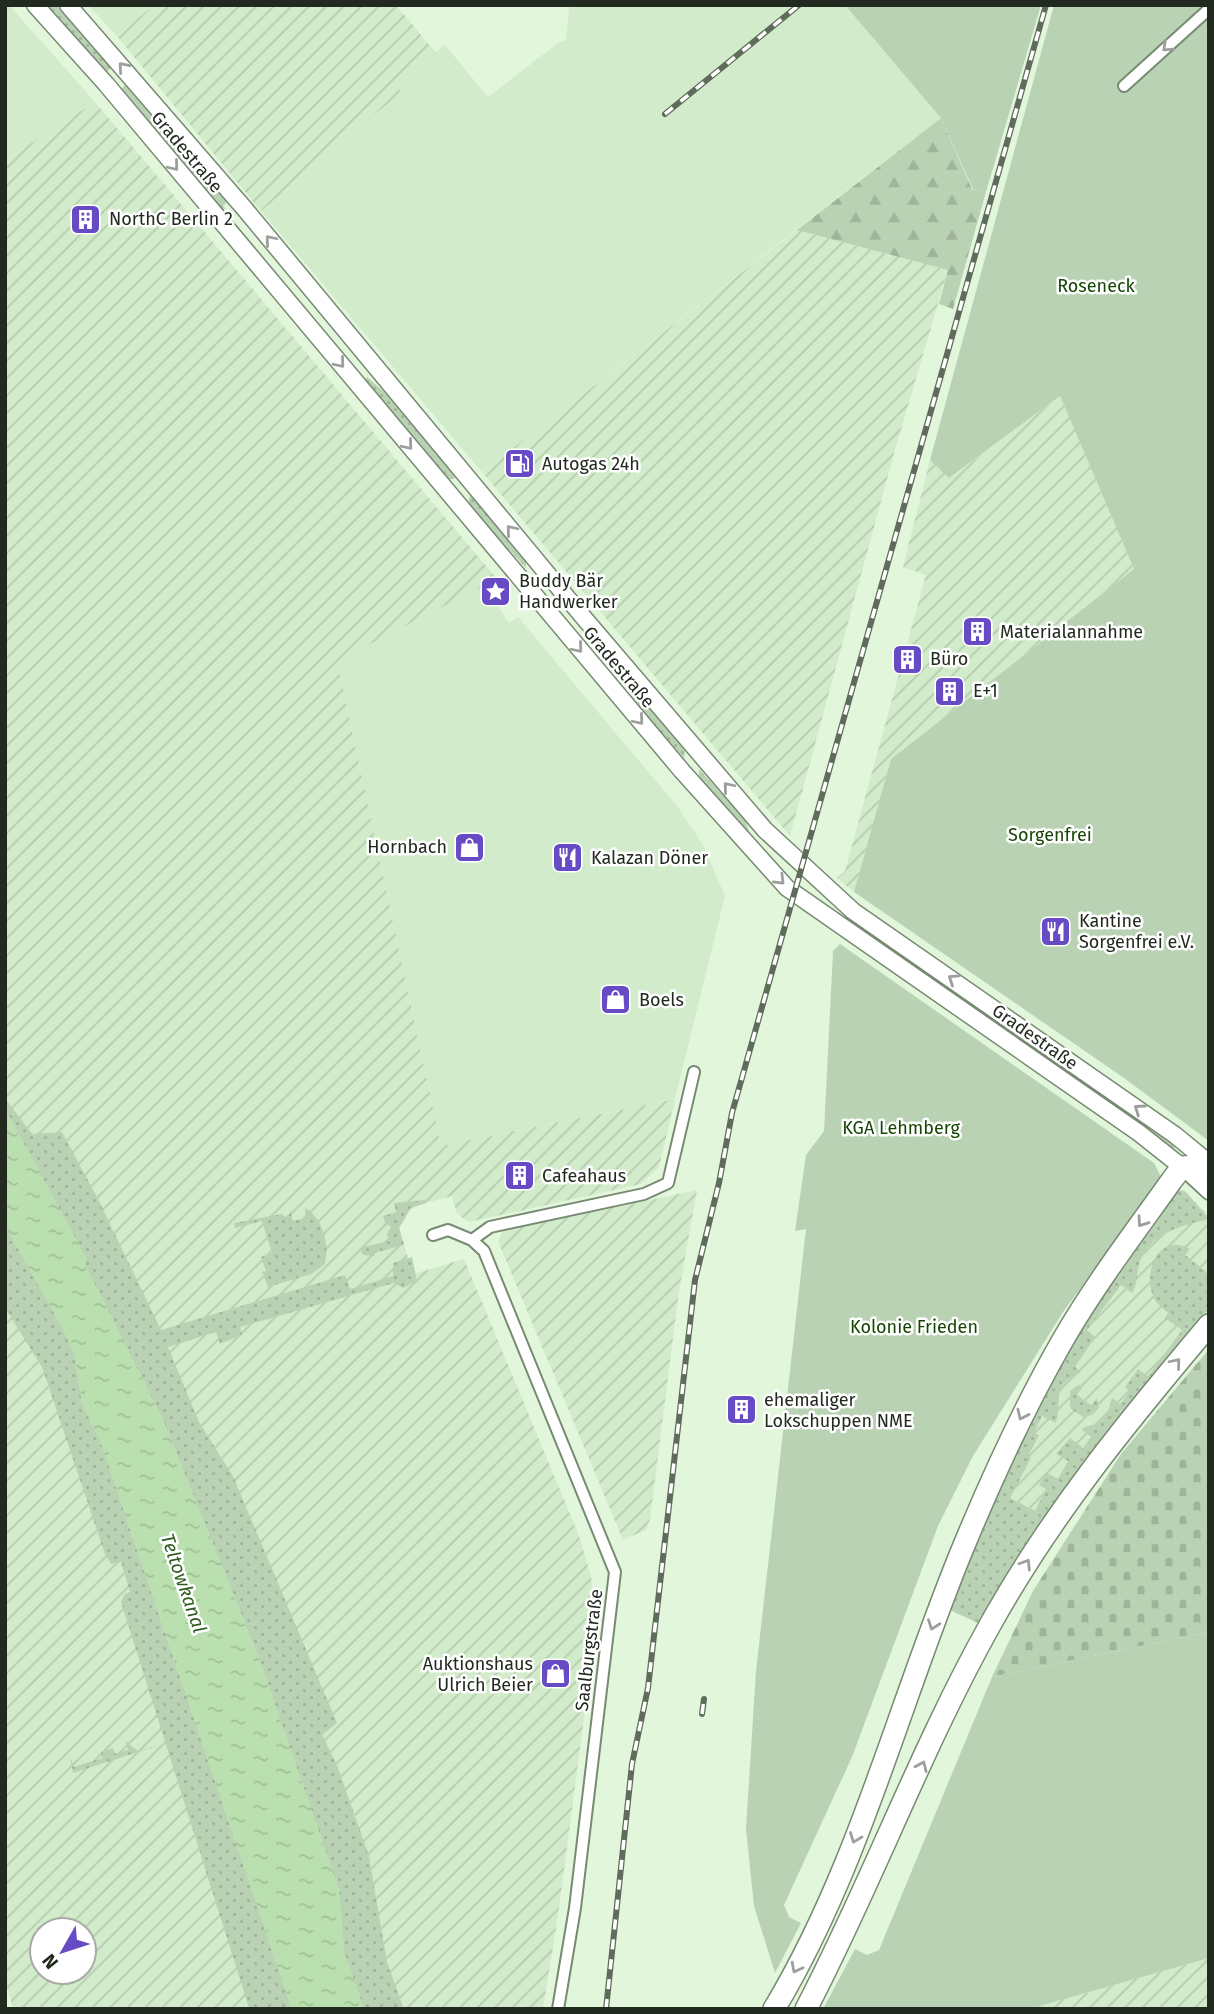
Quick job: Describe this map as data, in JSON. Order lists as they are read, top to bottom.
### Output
{
  "streets": {
    "main road": ["Gradestraße"],
    "street": ["Saalburgstraße"]
  },
  "water": ["Teltowkanal"],
  "parks": [
    "Roseneck",
    "Sorgenfrei",
    "KGA Lehmberg",
    "Kolonie Frieden"
  ],
  "places": {
    "building": [
      "NorthC Berlin 2",
      "Materialannahme",
      "Büro",
      "E+1",
      "Cafeahaus",
      "ehemaliger Lokschuppen NME"
    ],
    "fuel station": ["Autogas 24h"],
    "place": ["Buddy Bär Handwerker"],
    "shop": ["Hornbach", "Boels", "Auktionshaus Ulrich Beier"],
    "restaurant": ["Kalazan Döner", "Kantine Sorgenfrei e.V."]
  },
  "north": "bottom left"
}
